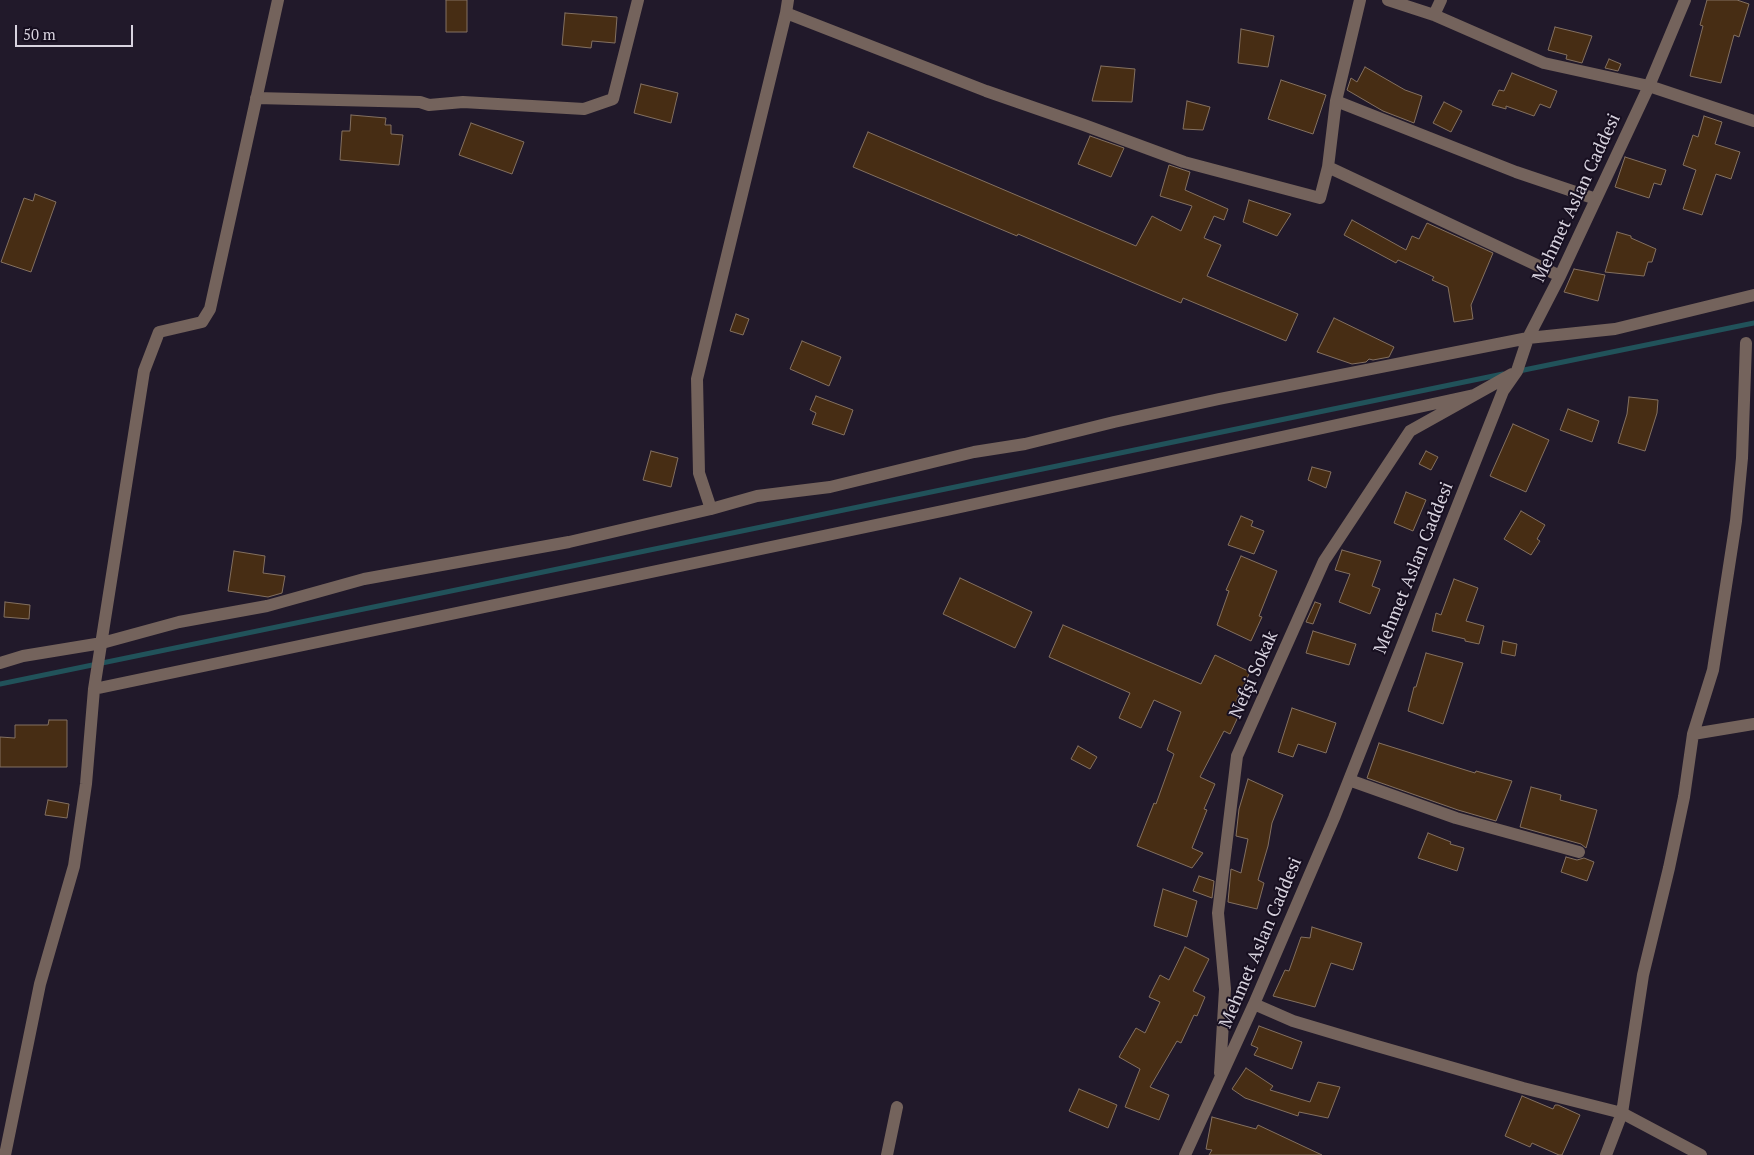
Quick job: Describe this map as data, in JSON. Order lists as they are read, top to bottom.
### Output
{
  "streets": {
    "street": ["Mehmet Aslan Caddesi", "Nefşi Sokak"]
  },
  "crossings": [
    ["Mehmet Aslan Caddesi", "Nefşi Sokak"]
  ],
  "scale_bar": "50 m"
}
